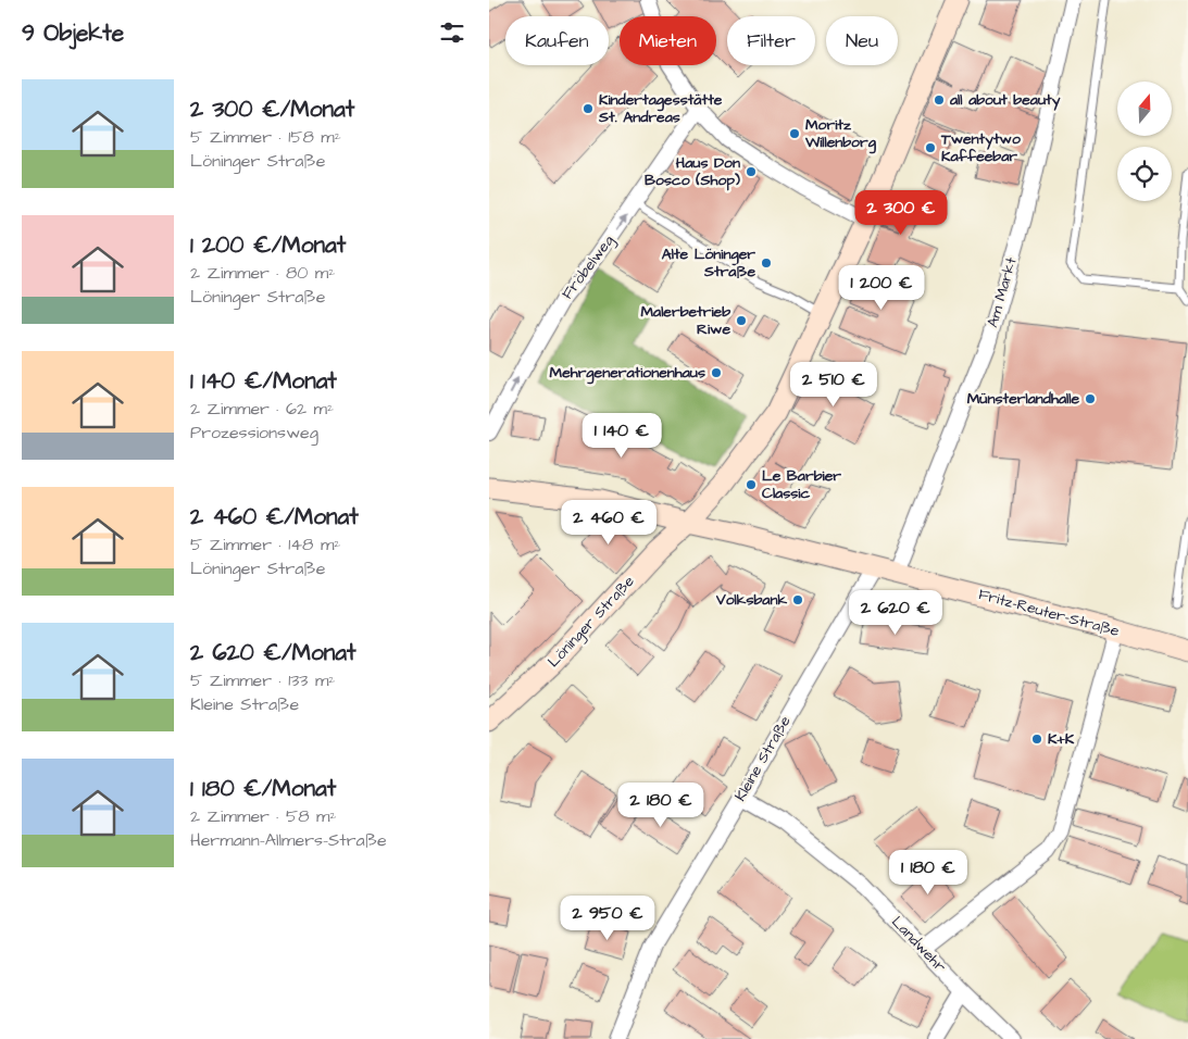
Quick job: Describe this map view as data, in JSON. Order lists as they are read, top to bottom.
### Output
{
  "streets": {
    "street": [
      "Fröbelweg",
      "Am Markt",
      "Fritz-Reuter-Straße",
      "Löninger Straße",
      "Kleine Straße",
      "Landwehr"
    ]
  },
  "crossings": [
    ["Am Markt", "Fritz-Reuter-Straße"],
    ["Fritz-Reuter-Straße", "Löninger Straße"],
    ["Fritz-Reuter-Straße", "Kleine Straße"],
    ["Kleine Straße", "Landwehr"]
  ],
  "one_way": ["Fröbelweg"],
  "places": [
    "all about beauty",
    "Kindertagesstätte St. Andreas",
    "Moritz Willenborg",
    "Twentytwo Kaffeebar",
    "Haus Don Bosco (Shop)",
    "Alte Löninger Straße",
    "Malerbetrieb Riwe",
    "Mehrgenerationenhaus",
    "Münsterlandhalle",
    "Le Barbier Classic",
    "Volksbank",
    "K+K"
  ],
  "north": "top",
  "page": {
    "heading": "9 Objekte",
    "chip": [
      "Kaufen",
      "Mieten",
      "Filter",
      "Neu"
    ],
    "list": [
      {
        "name": "2 300 €/Monat",
        "note": "5 Zimmer · 158 m² · Löninger Straße"
      },
      {
        "name": "1 200 €/Monat",
        "note": "2 Zimmer · 80 m² · Löninger Straße"
      },
      {
        "name": "1 140 €/Monat",
        "note": "2 Zimmer · 62 m² · Prozessionsweg"
      },
      {
        "name": "2 460 €/Monat",
        "note": "5 Zimmer · 148 m² · Löninger Straße"
      },
      {
        "name": "2 620 €/Monat",
        "note": "5 Zimmer · 133 m² · Kleine Straße"
      },
      {
        "name": "1 180 €/Monat",
        "note": "2 Zimmer · 58 m² · Hermann-Allmers-Straße"
      }
    ],
    "price": [
      "2 300 €",
      "1 200 €",
      "2 510 €",
      "1 140 €",
      "2 460 €",
      "2 620 €",
      "2 180 €",
      "1 180 €",
      "2 950 €"
    ]
  }
}
